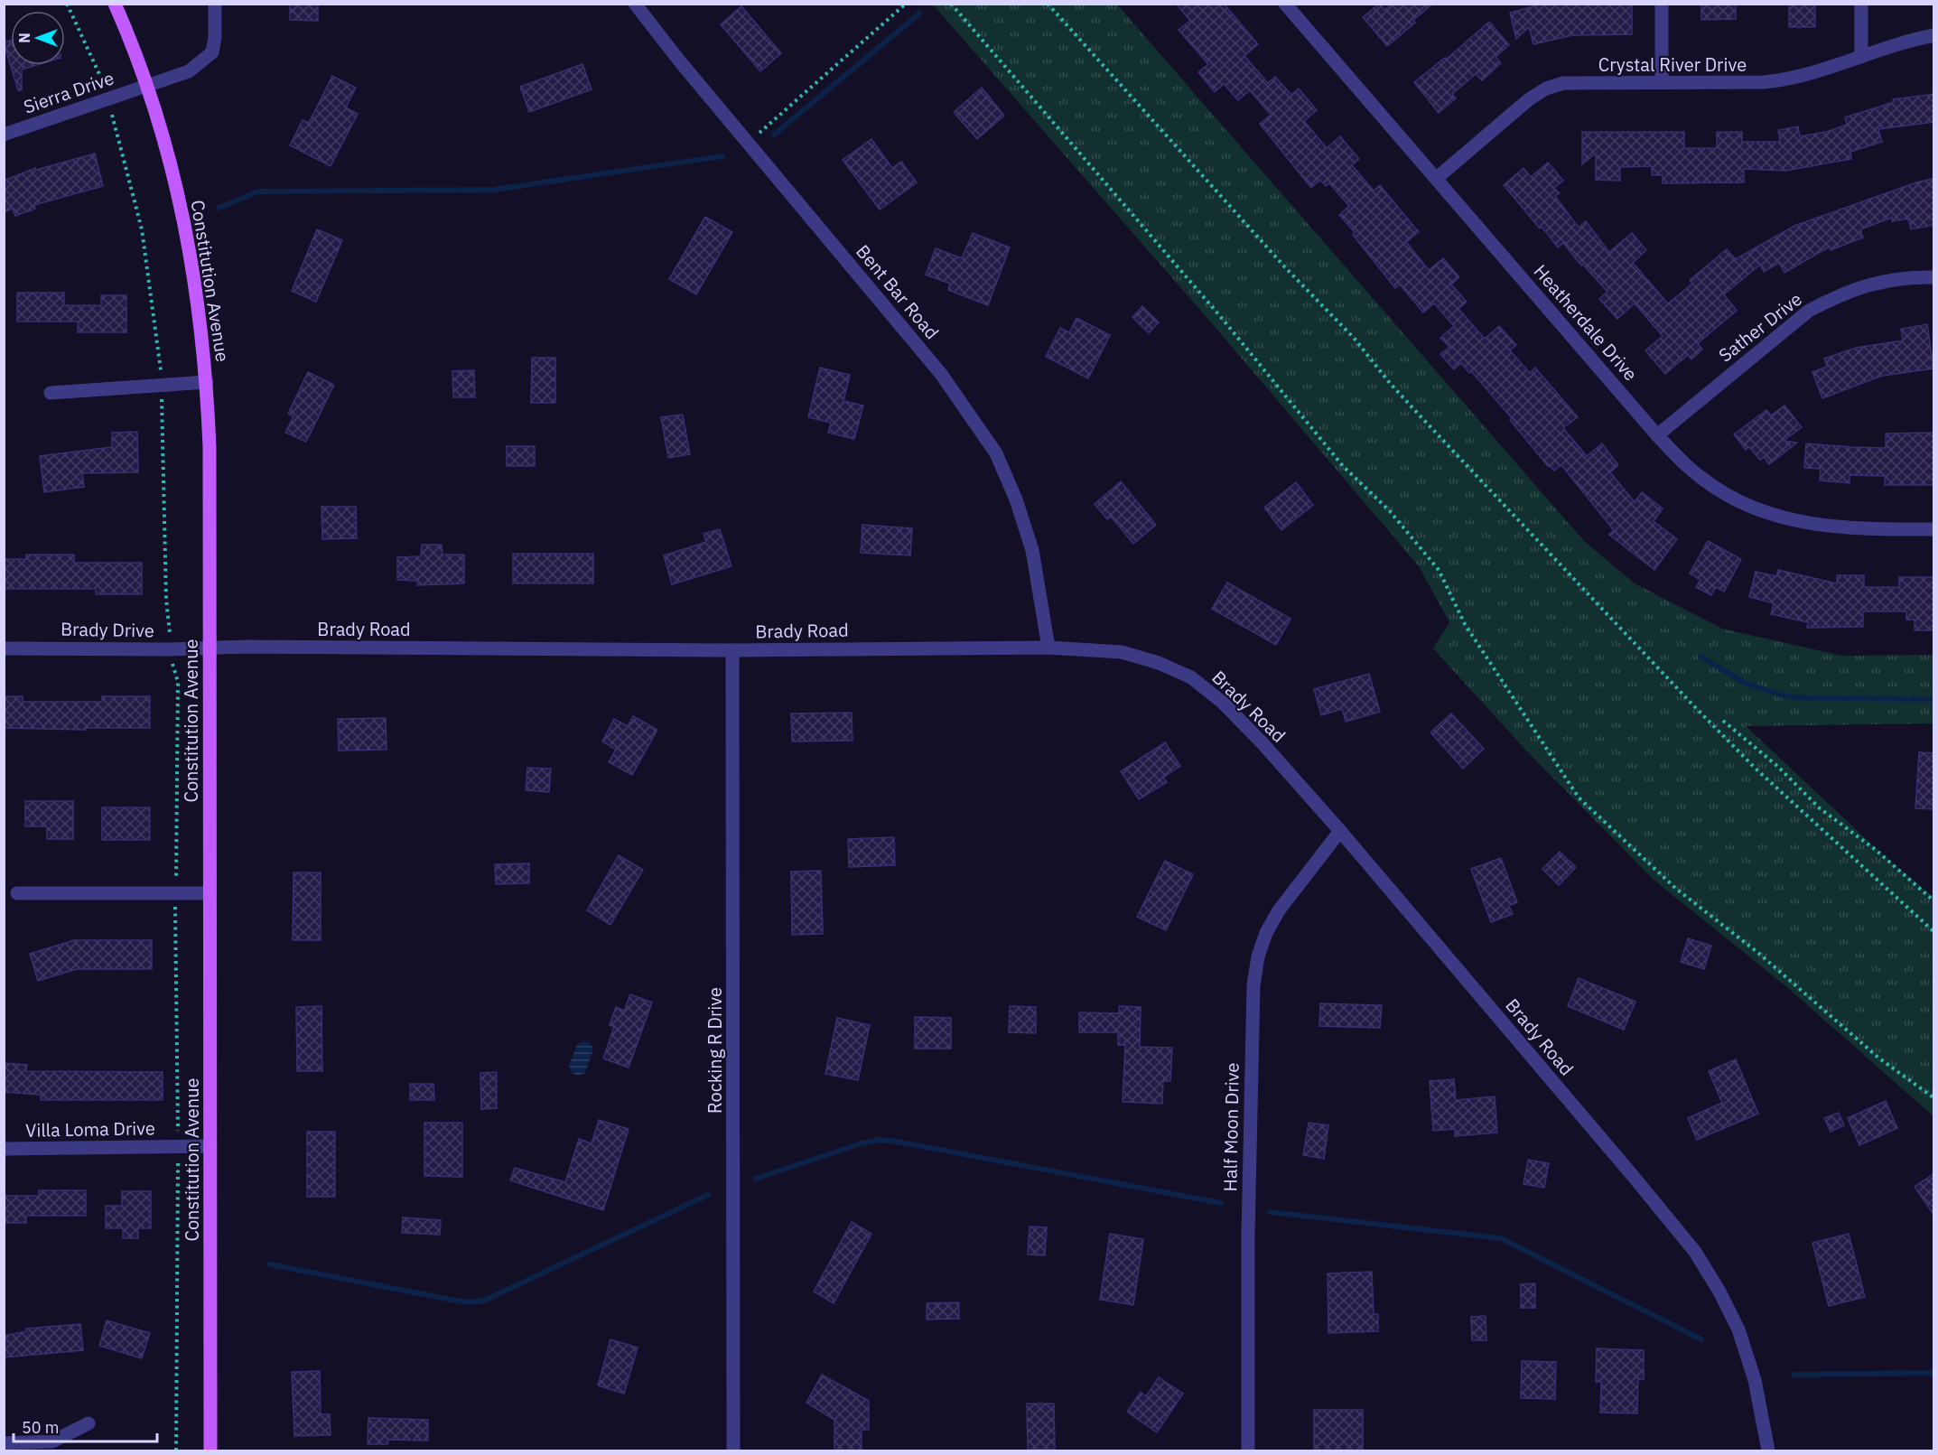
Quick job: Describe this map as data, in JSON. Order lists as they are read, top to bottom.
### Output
{
  "streets": {
    "main road": ["Constitution Avenue"],
    "street": [
      "Crystal River Drive",
      "Sierra Drive",
      "Bent Bar Road",
      "Heatherdale Drive",
      "Sather Drive",
      "Brady Road",
      "Brady Drive",
      "Rocking R Drive",
      "Half Moon Drive",
      "Villa Loma Drive"
    ]
  },
  "crossings": [
    ["Crystal River Drive", "Heatherdale Drive"],
    ["Sierra Drive", "Constitution Avenue"],
    ["Constitution Avenue", "Brady Road"],
    ["Constitution Avenue", "Brady Drive"],
    ["Constitution Avenue", "Villa Loma Drive"],
    ["Bent Bar Road", "Brady Road"],
    ["Heatherdale Drive", "Sather Drive"],
    ["Brady Road", "Brady Drive"],
    ["Brady Road", "Rocking R Drive"],
    ["Brady Road", "Half Moon Drive"]
  ],
  "scale_bar": "50 m",
  "north": "left"
}
